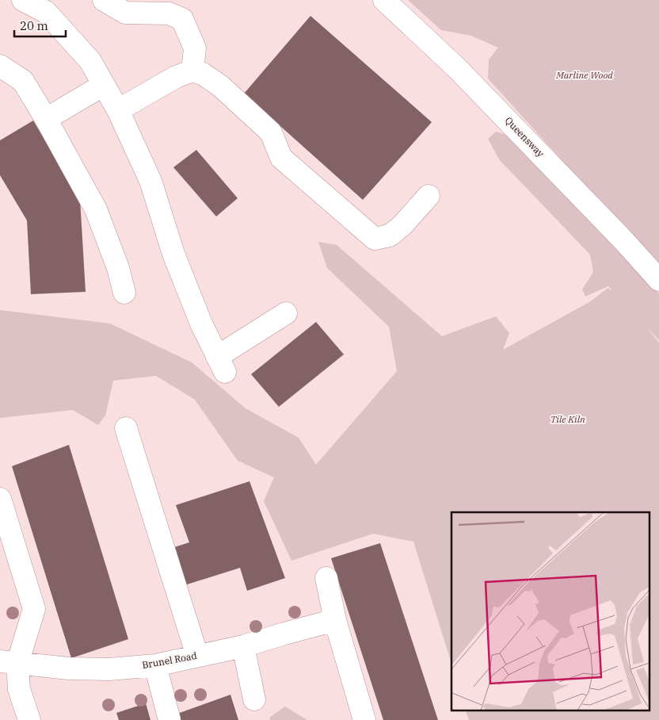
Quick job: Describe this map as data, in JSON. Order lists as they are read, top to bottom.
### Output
{
  "streets": {
    "street": ["Queensway", "Brunel Road"]
  },
  "parks": ["Marline Wood", "Tile Kiln"],
  "scale_bar": "20 m"
}
